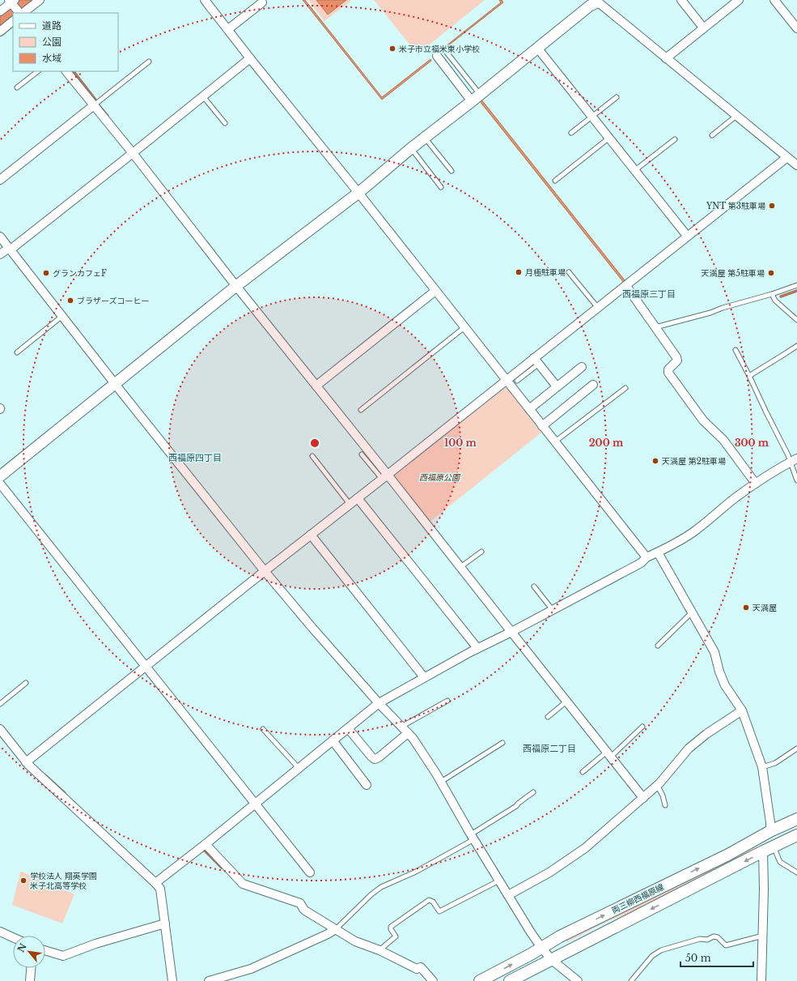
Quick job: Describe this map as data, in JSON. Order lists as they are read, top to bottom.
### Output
{
  "streets": {
    "main road": ["両三柳西福原線"]
  },
  "districts": ["西福原三丁目", "西福原四丁目", "西福原二丁目"],
  "parks": ["西福原公園"],
  "places": [
    "米子市立福米東小学校",
    "YNT 第3駐車場",
    "月極駐車場",
    "グランカフェF",
    "天満屋 第5駐車場",
    "ブラザーズコーヒー",
    "天満屋 第2駐車場",
    "天満屋",
    "学校法人 翔英学園 米子北高等学校"
  ],
  "legend": ["道路", "公園", "水域"],
  "scale_bar": "50 m",
  "north": "top left",
  "rings": ["100 m", "200 m", "300 m"]
}
